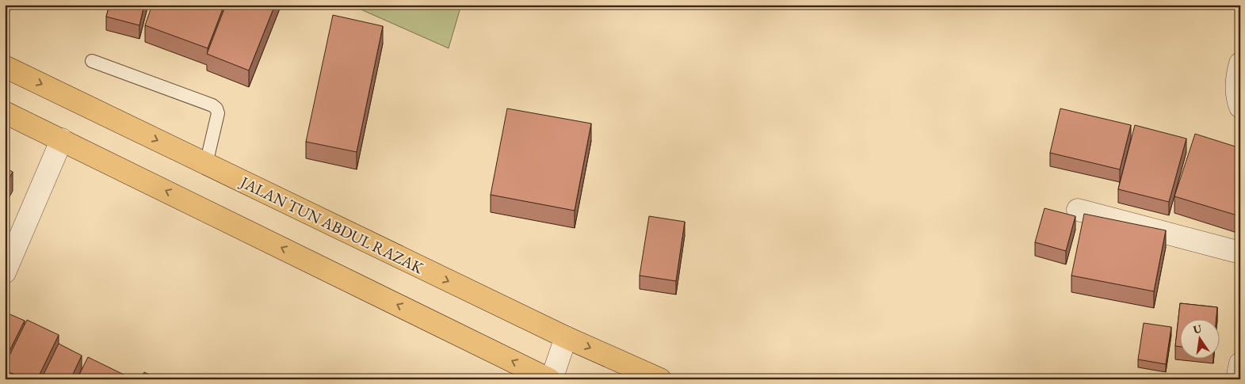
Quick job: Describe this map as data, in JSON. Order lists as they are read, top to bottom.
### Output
{
  "streets": {
    "main road": ["JALAN TUN ABDUL RAZAK"]
  },
  "north": "top"
}
